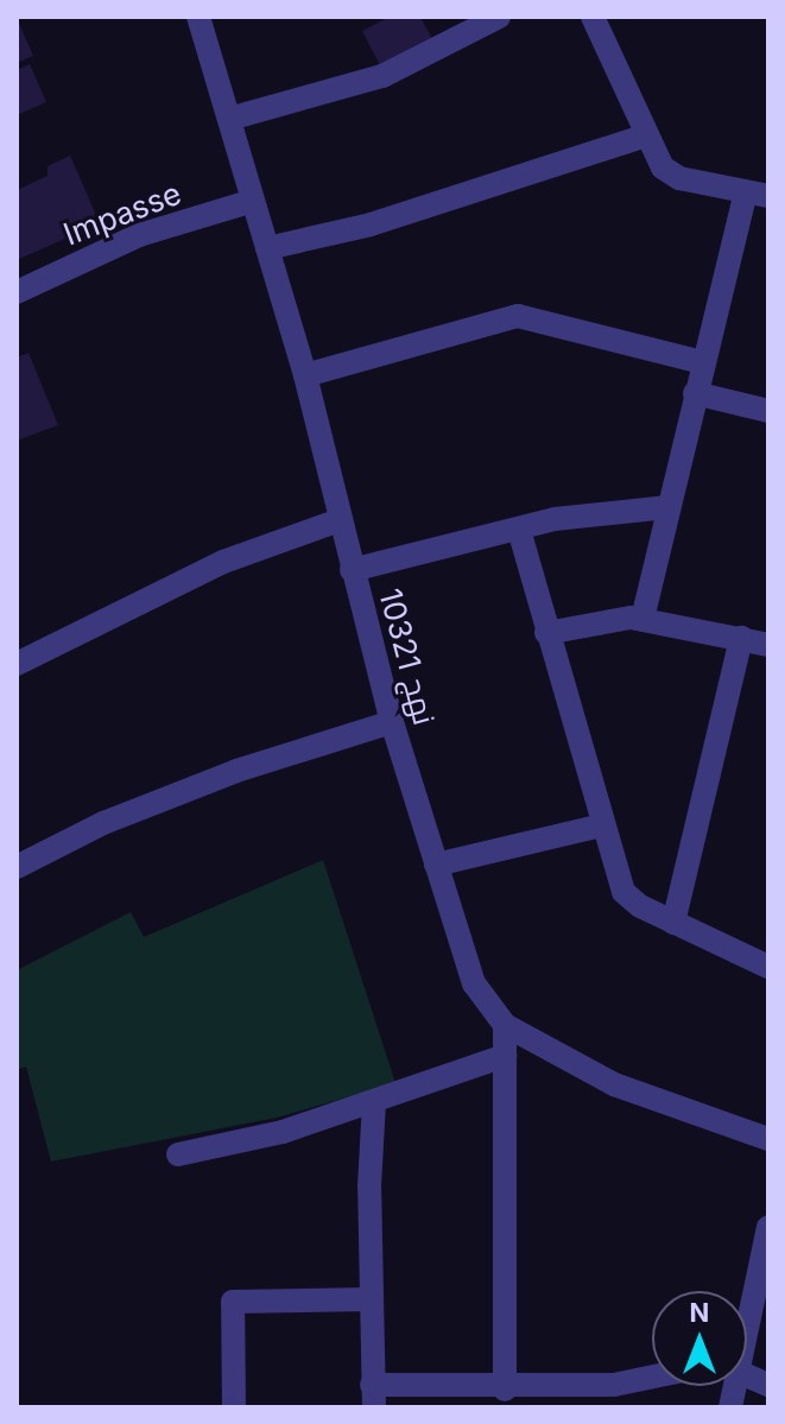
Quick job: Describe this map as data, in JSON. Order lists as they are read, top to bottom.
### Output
{
  "streets": {
    "street": ["Impasse", "نهج 10321"]
  },
  "crossings": [
    ["Impasse", "نهج 10321"]
  ],
  "north": "top"
}
